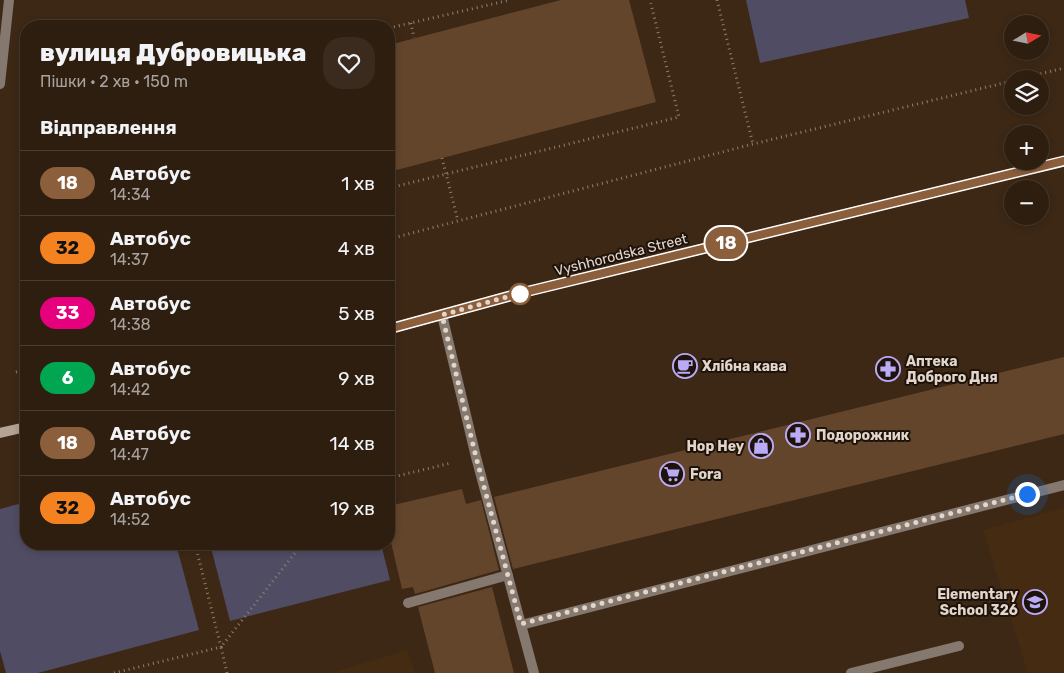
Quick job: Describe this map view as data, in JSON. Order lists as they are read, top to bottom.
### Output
{
  "streets": {
    "main road": ["Vyshhorodska Street"]
  },
  "places": {
    "cafe": ["Хлібна кава"],
    "pharmacy": ["Аптека Доброго Дня", "Подорожник"],
    "shop": ["Hop Hey"],
    "supermarket": ["Fora"],
    "school or university": ["Elementary School 326"]
  },
  "lines": ["bus line 18"],
  "north": "right",
  "page": {
    "on_map": "18",
    "map_buttons": ["+", "−"],
    "heading": [
      ["вулиця Дубровицька", "Пішки · 2 хв · 150 m"],
      "Відправлення"
    ],
    "list": [
      {
        "mark": "18",
        "name": "Автобус",
        "note": "14:34",
        "value": "1 хв"
      },
      {
        "mark": "32",
        "name": "Автобус",
        "note": "14:37",
        "value": "4 хв"
      },
      {
        "mark": "33",
        "name": "Автобус",
        "note": "14:38",
        "value": "5 хв"
      },
      {
        "mark": "6",
        "name": "Автобус",
        "note": "14:42",
        "value": "9 хв"
      },
      {
        "mark": "18",
        "name": "Автобус",
        "note": "14:47",
        "value": "14 хв"
      },
      {
        "mark": "32",
        "name": "Автобус",
        "note": "14:52",
        "value": "19 хв"
      }
    ]
  }
}
